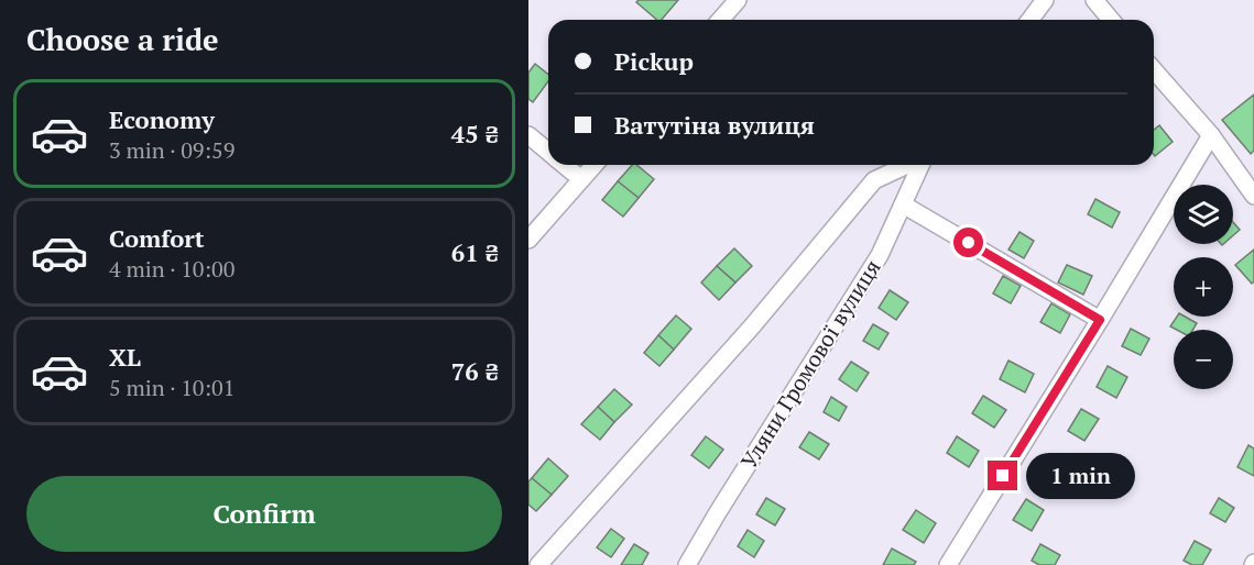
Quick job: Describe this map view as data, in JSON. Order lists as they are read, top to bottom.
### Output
{
  "streets": {
    "street": ["Уляни Громової вулиця"]
  },
  "page": {
    "heading": "Choose a ride",
    "banner": ["Pickup", "Ватутіна вулиця"],
    "list": [
      {
        "name": "Economy",
        "note": "3 min · 09:59",
        "value": "45 ₴"
      },
      {
        "name": "Comfort",
        "note": "4 min · 10:00",
        "value": "61 ₴"
      },
      {
        "name": "XL",
        "note": "5 min · 10:01",
        "value": "76 ₴"
      }
    ],
    "map_buttons": ["+", "−"],
    "bubble": "1 min",
    "buttons": "Confirm"
  }
}
